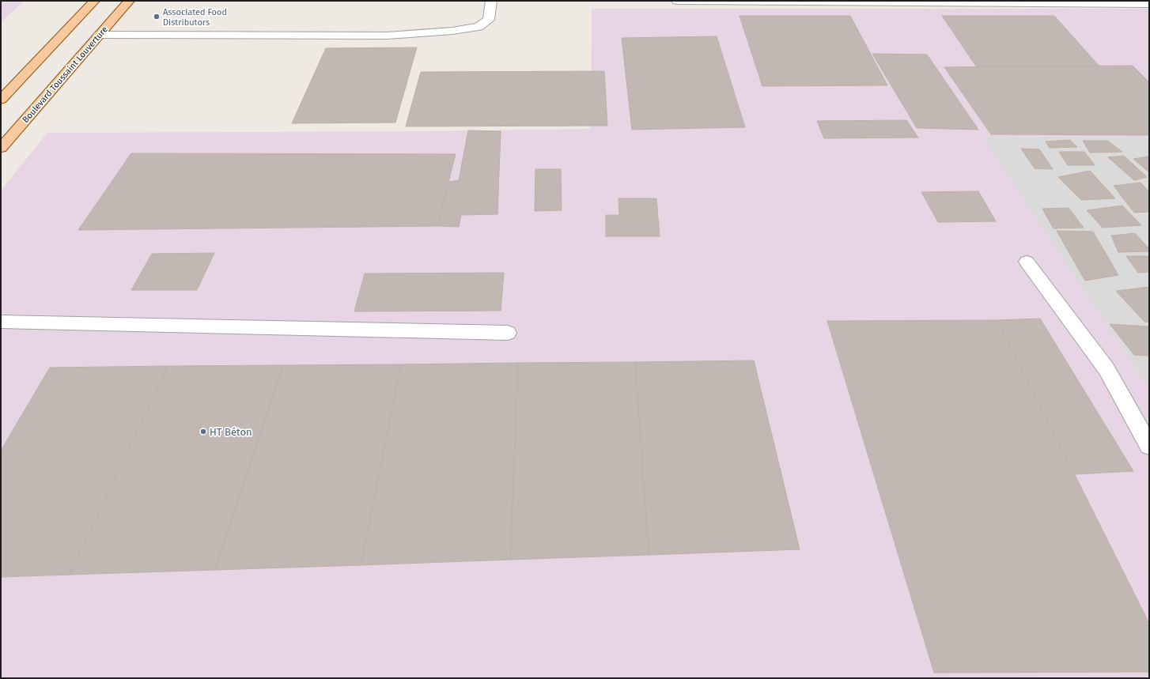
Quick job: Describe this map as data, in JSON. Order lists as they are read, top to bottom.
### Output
{
  "streets": {
    "main road": ["Boulevard Toussaint Louverture"]
  },
  "places": ["Associated Food Distributors", "HT Béton"]
}
